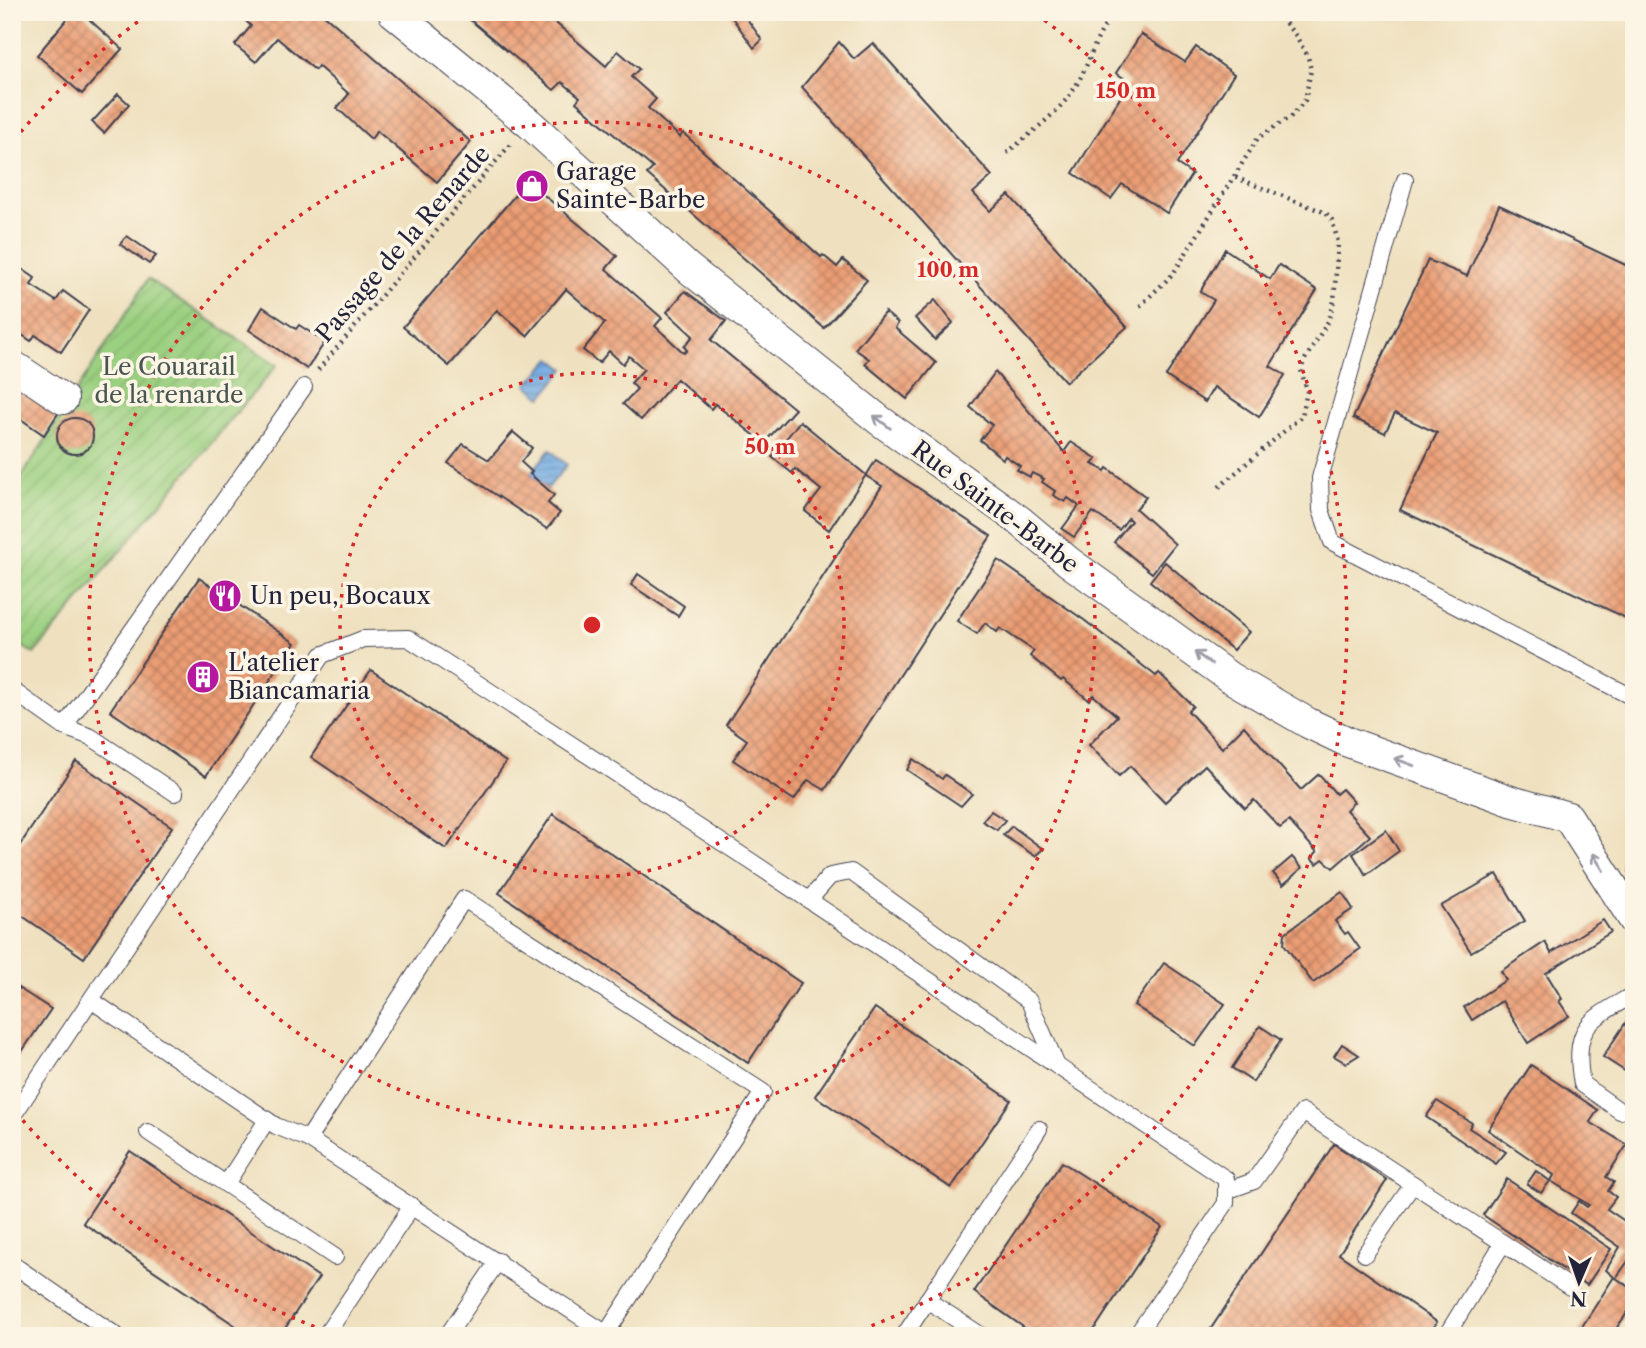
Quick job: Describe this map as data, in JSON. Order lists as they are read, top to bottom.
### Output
{
  "streets": {
    "street": ["Rue Sainte-Barbe"],
    "path": ["Passage de la Renarde"]
  },
  "crossings": [
    ["Passage de la Renarde", "Rue Sainte-Barbe"]
  ],
  "one_way": ["Rue Sainte-Barbe"],
  "parks": ["Le Couarail de la renarde"],
  "places": {
    "shop": ["Garage Sainte-Barbe"],
    "restaurant": ["Un peu, Bocaux"],
    "building": ["L'atelier Biancamaria"]
  },
  "north": "bottom",
  "rings": ["150 m", "100 m", "50 m"]
}
